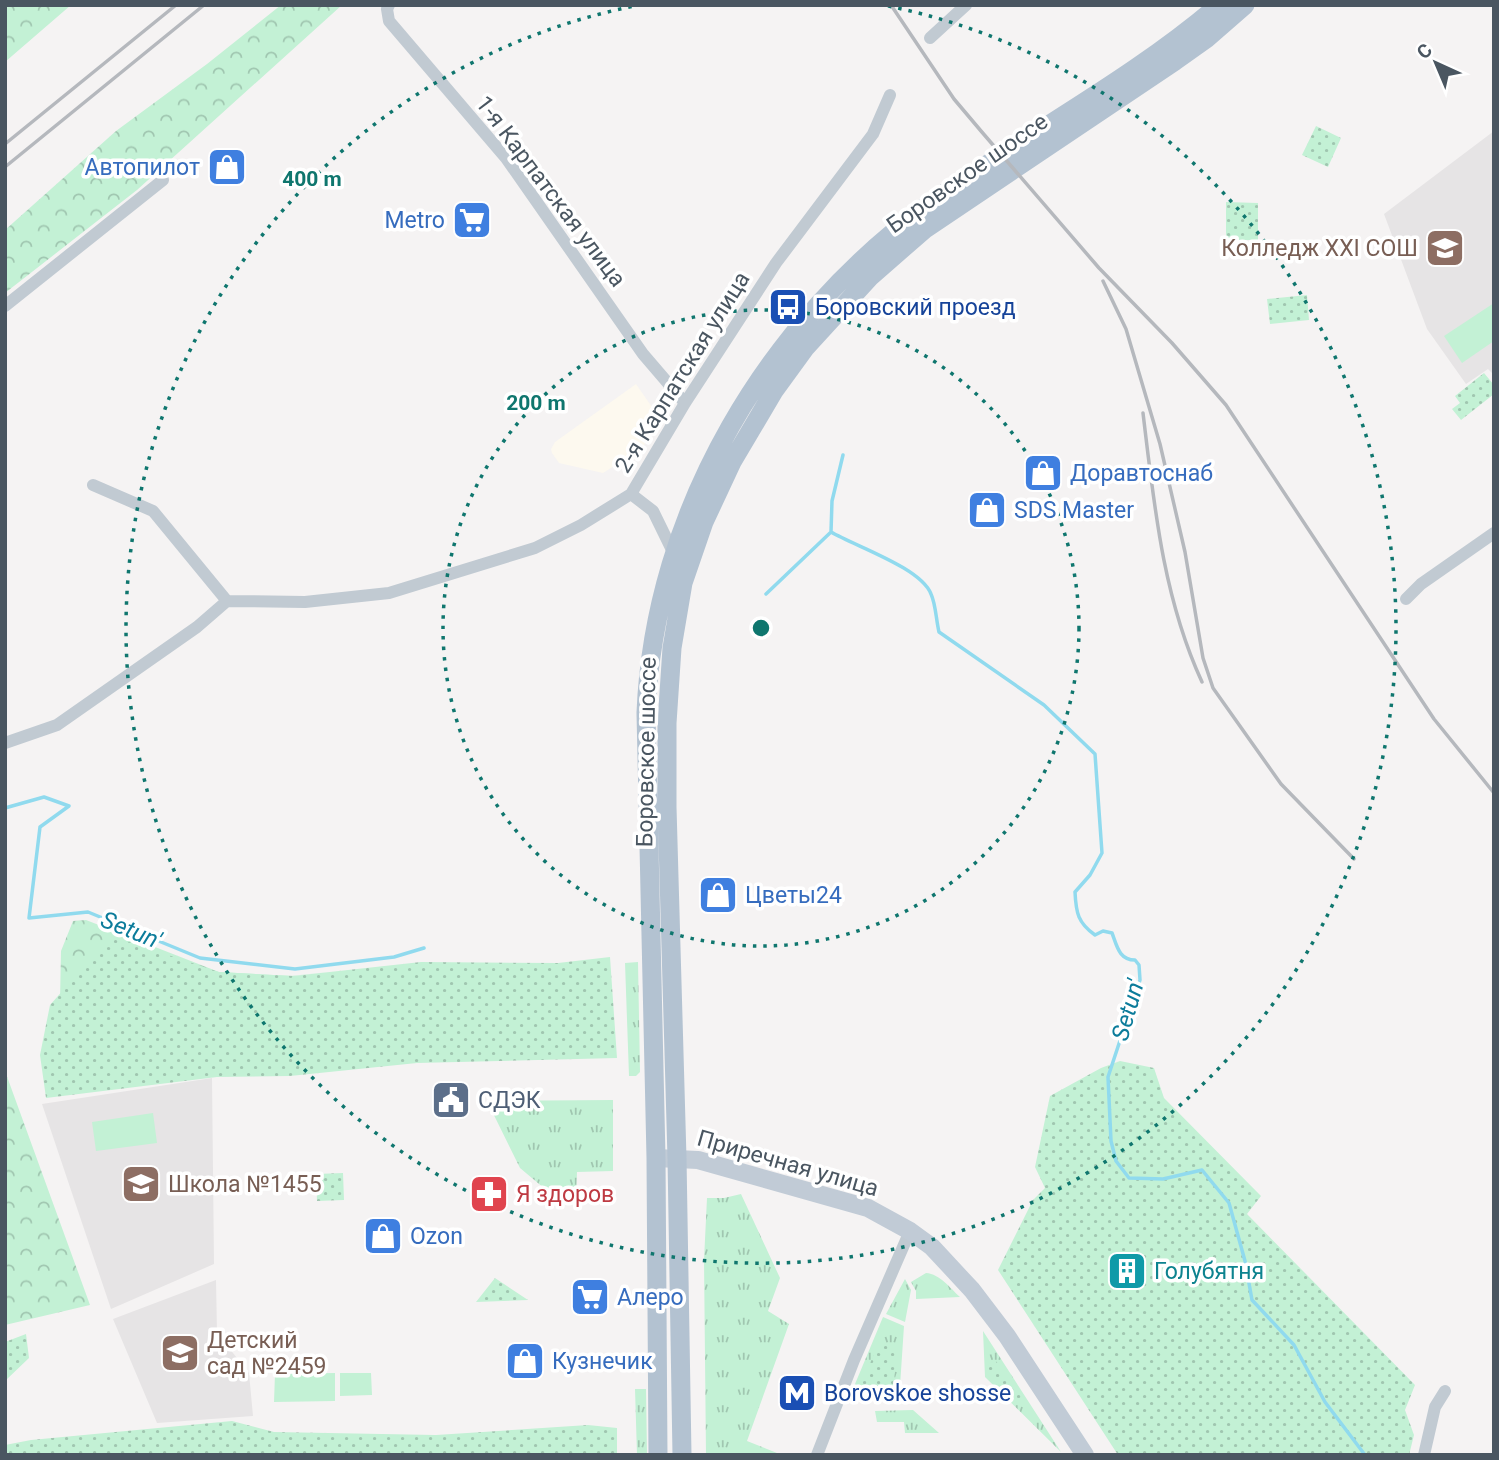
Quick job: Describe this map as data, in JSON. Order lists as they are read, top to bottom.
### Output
{
  "streets": {
    "main road": ["Боровское шоссе"],
    "street": ["1-я Карпатская улица", "2-я Карпатская улица", "Приречная улица"]
  },
  "crossings": [
    ["Боровское шоссе", "Приречная улица"],
    ["1-я Карпатская улица", "2-я Карпатская улица"]
  ],
  "water": ["Setun'"],
  "places": {
    "shop": [
      "Автопилот",
      "Доравтоснаб",
      "SDS Master",
      "Цветы24",
      "Ozon",
      "Кузнечик"
    ],
    "supermarket": ["Metro", "Алеро"],
    "school or university": ["Колледж XXI СОШ", "Школа №1455", "Детский сад №2459"],
    "bus stop": ["Боровский проезд"],
    "public building": ["СДЭК"],
    "pharmacy": ["Я здоров"],
    "building": ["Голубятня"],
    "metro station": ["Borovskoe shosse"]
  },
  "north": "top left",
  "rings": ["400 m", "200 m"]
}
